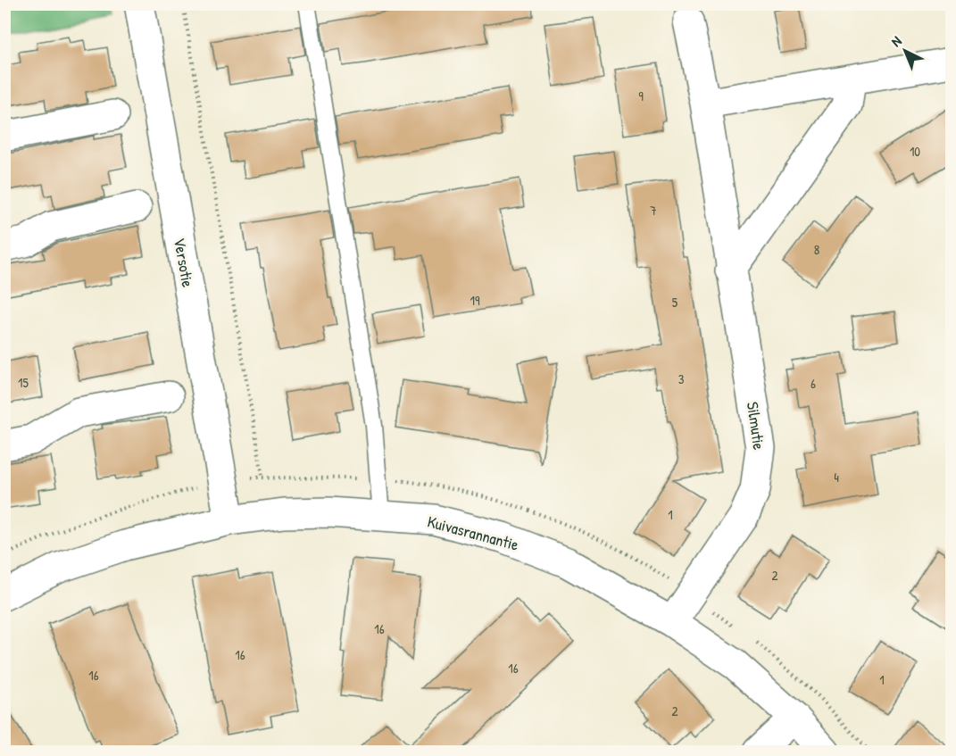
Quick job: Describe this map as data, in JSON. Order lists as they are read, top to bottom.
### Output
{
  "streets": {
    "street": ["Versotie", "Silmutie", "Kuivasrannantie"]
  },
  "crossings": [
    ["Versotie", "Kuivasrannantie"],
    ["Silmutie", "Kuivasrannantie"]
  ],
  "house_numbers": [
    "9",
    "10",
    "7",
    "8",
    "19",
    "5",
    "3",
    "15",
    "6",
    "4",
    "1",
    "2",
    "16",
    "16",
    "16",
    "16",
    "1",
    "2"
  ],
  "north": "top left"
}
